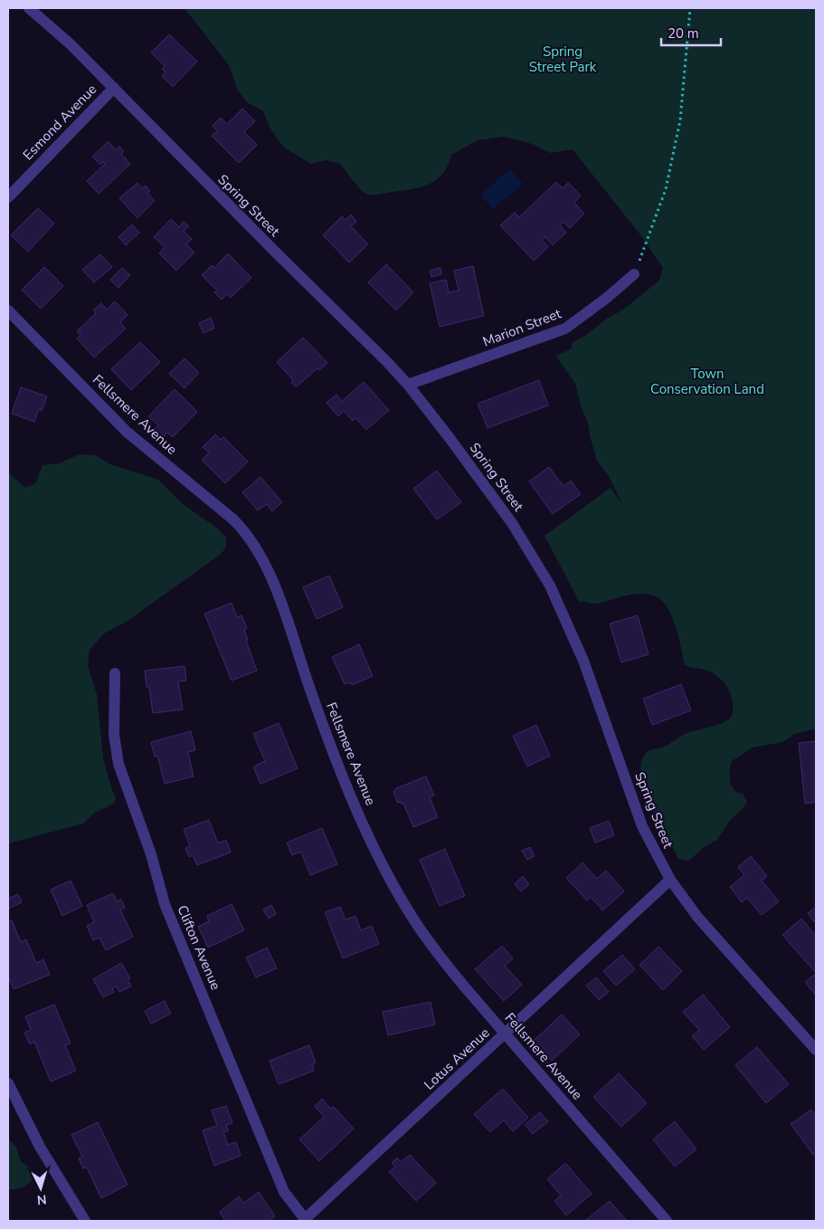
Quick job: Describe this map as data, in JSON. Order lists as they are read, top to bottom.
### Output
{
  "streets": {
    "street": [
      "Esmond Avenue",
      "Spring Street",
      "Marion Street",
      "Fellsmere Avenue",
      "Clifton Avenue",
      "Lotus Avenue"
    ]
  },
  "crossings": [
    ["Esmond Avenue", "Spring Street"],
    ["Spring Street", "Marion Street"],
    ["Spring Street", "Lotus Avenue"],
    ["Fellsmere Avenue", "Lotus Avenue"],
    ["Clifton Avenue", "Lotus Avenue"]
  ],
  "parks": ["Spring Street Park", "Town Conservation Land"],
  "scale_bar": "20 m",
  "north": "bottom"
}
